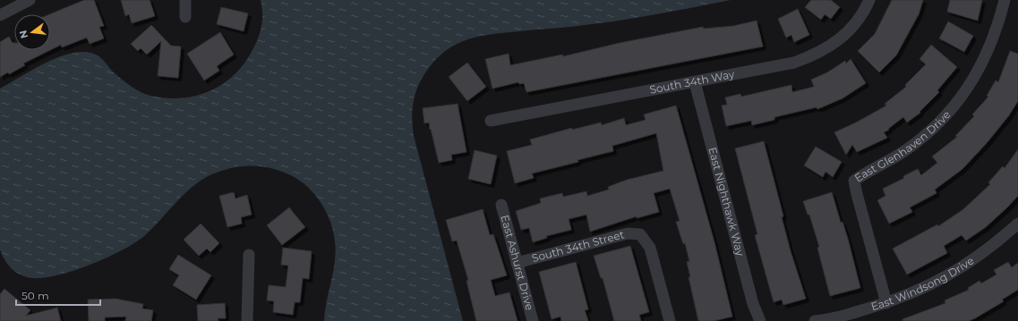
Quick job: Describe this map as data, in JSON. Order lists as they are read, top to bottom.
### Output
{
  "streets": {
    "street": [
      "South 34th Way",
      "East Glenhaven Drive",
      "East Nighthawk Way",
      "South 34th Street",
      "East Ashurst Drive",
      "East Windsong Drive"
    ]
  },
  "crossings": [
    ["South 34th Way", "East Nighthawk Way"],
    ["East Glenhaven Drive", "East Windsong Drive"],
    ["South 34th Street", "East Ashurst Drive"]
  ],
  "scale_bar": "50 m",
  "north": "left"
}
